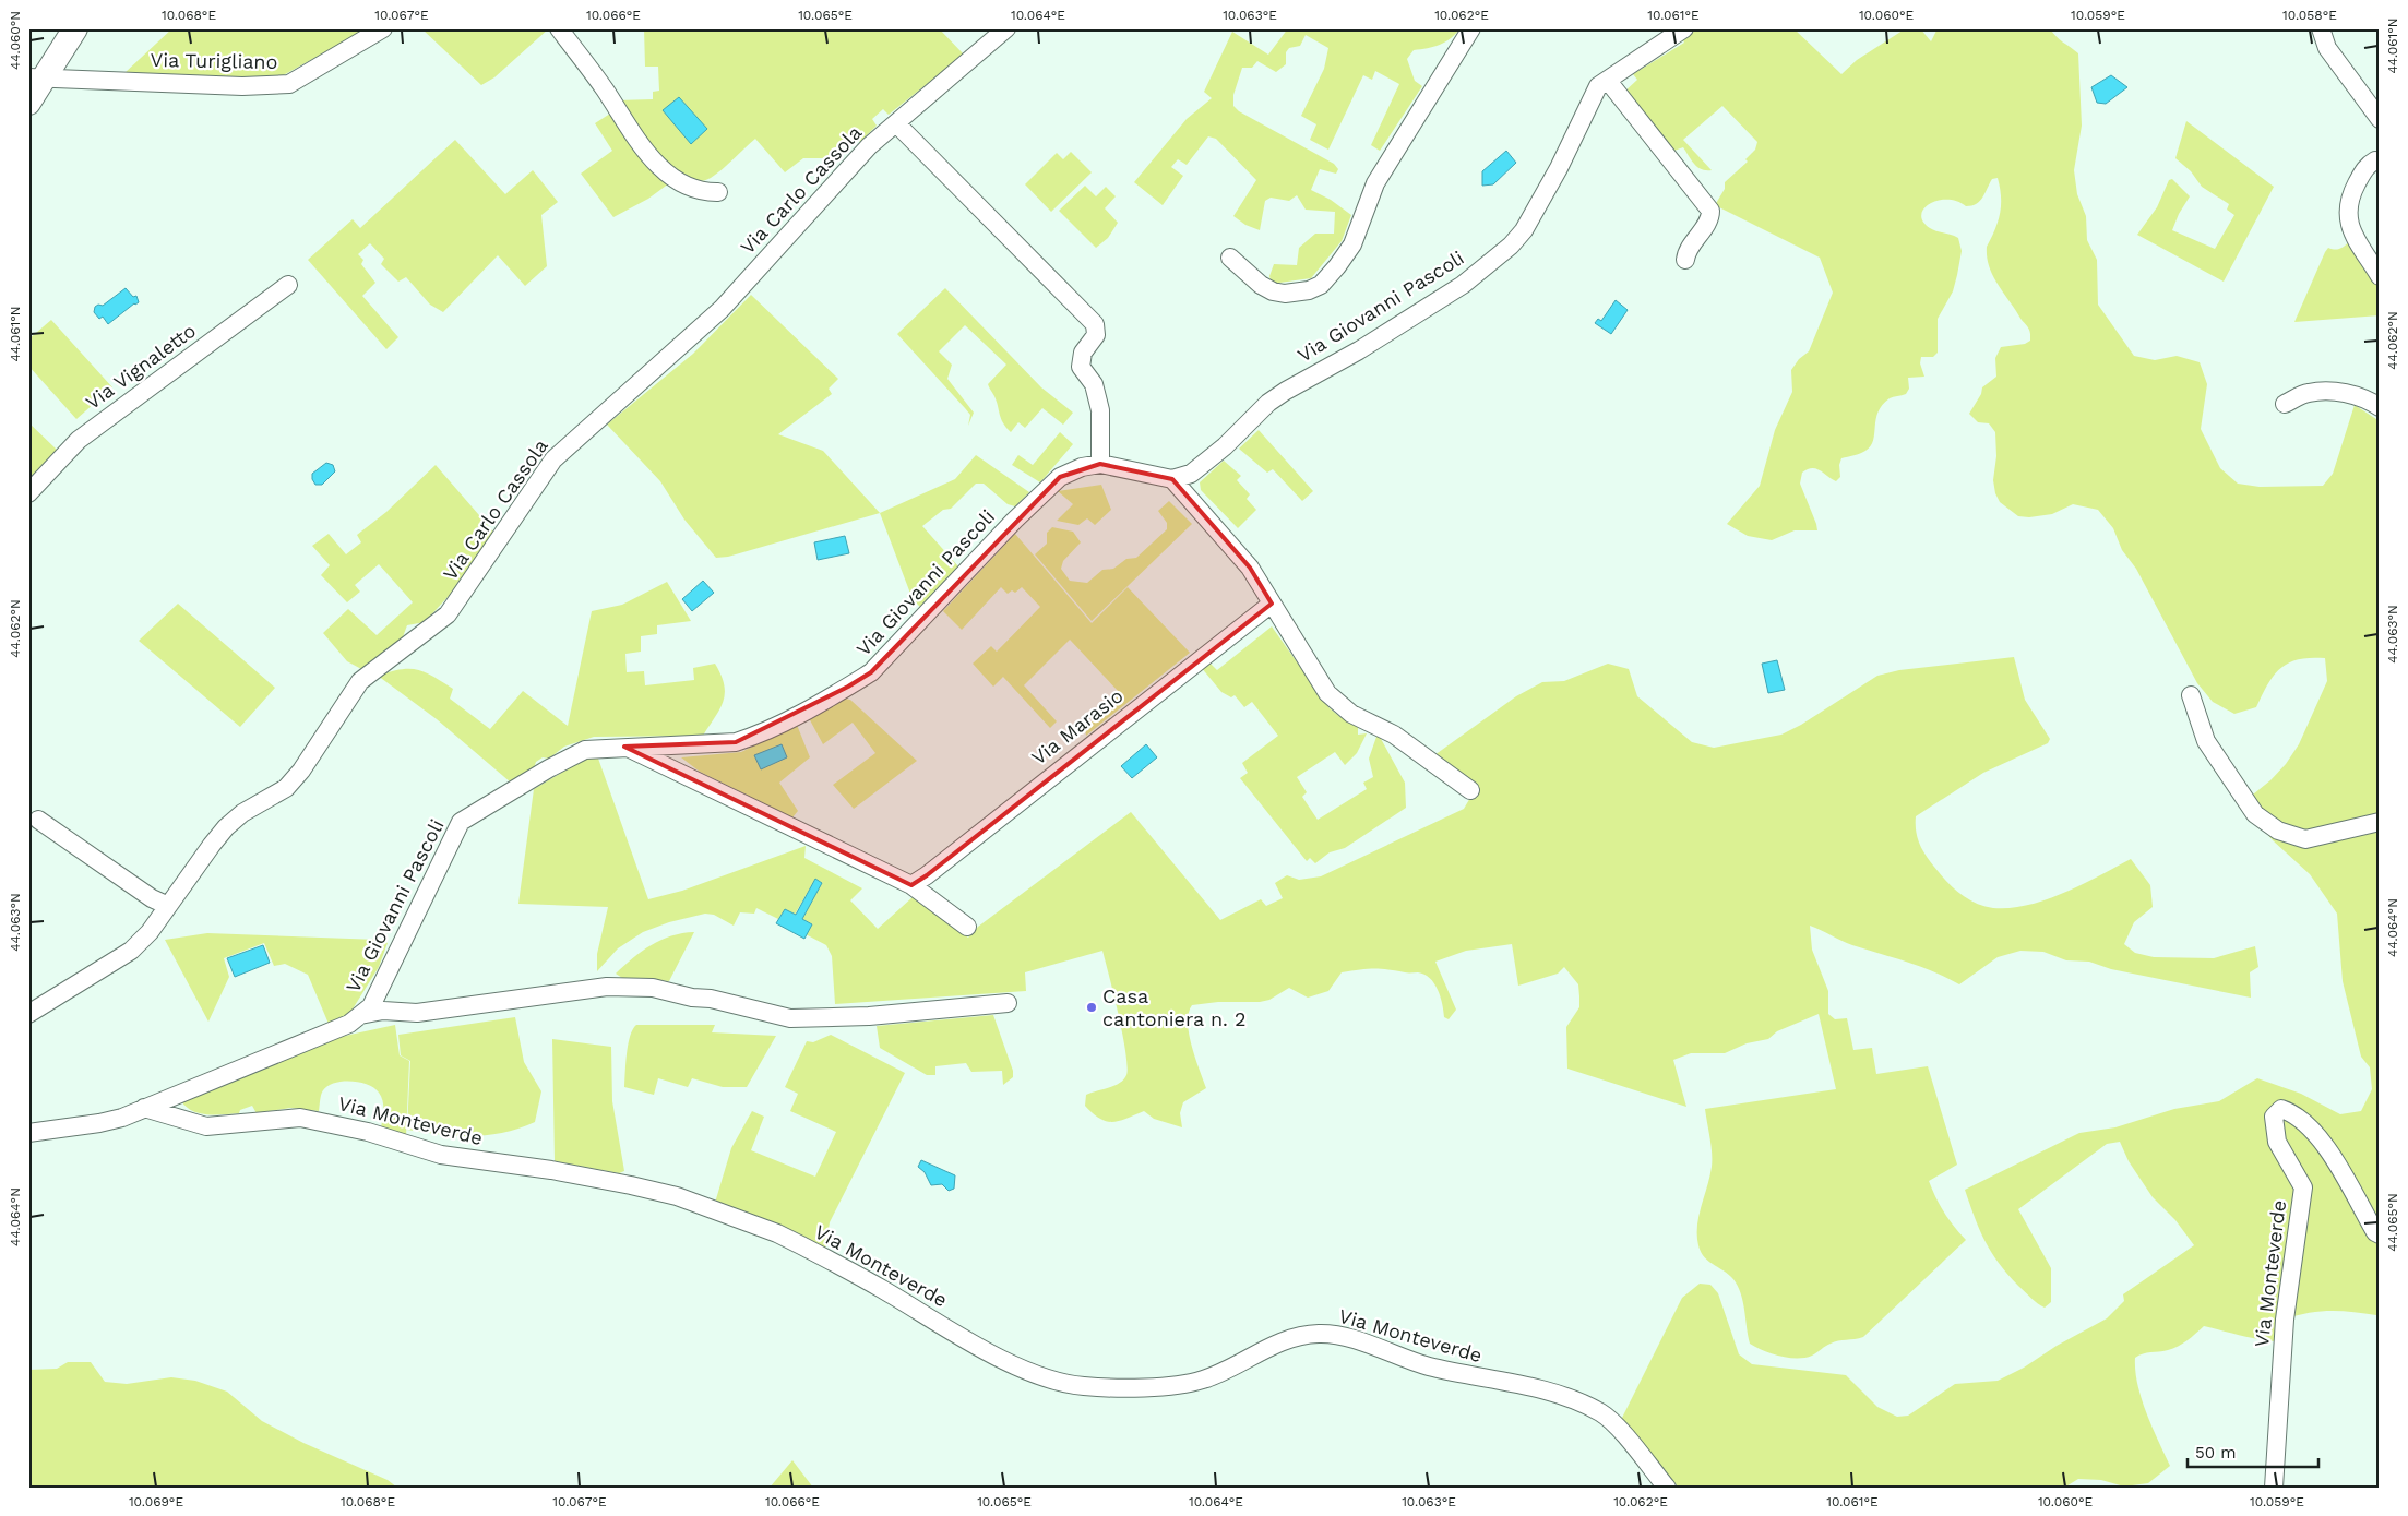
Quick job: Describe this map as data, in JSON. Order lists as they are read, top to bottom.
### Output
{
  "streets": {
    "street": [
      "Via Turigliano",
      "Via Carlo Cassola",
      "Via Giovanni Pascoli",
      "Via Vignaletto",
      "Via Marasio",
      "Via Monteverde"
    ]
  },
  "crossings": [
    ["Via Giovanni Pascoli", "Via Monteverde"]
  ],
  "places": ["Casa cantoniera n. 2"],
  "scale_bar": "50 m",
  "coordinates": [
    "10.068°E",
    "10.067°E",
    "10.066°E",
    "10.065°E",
    "10.064°E",
    "10.063°E",
    "10.062°E",
    "10.061°E",
    "10.060°E",
    "10.059°E",
    "10.058°E",
    "44.060°N",
    "44.061°N",
    "44.062°N",
    "44.063°N",
    "44.064°N",
    "44.065°N",
    "10.069°E"
  ]
}
